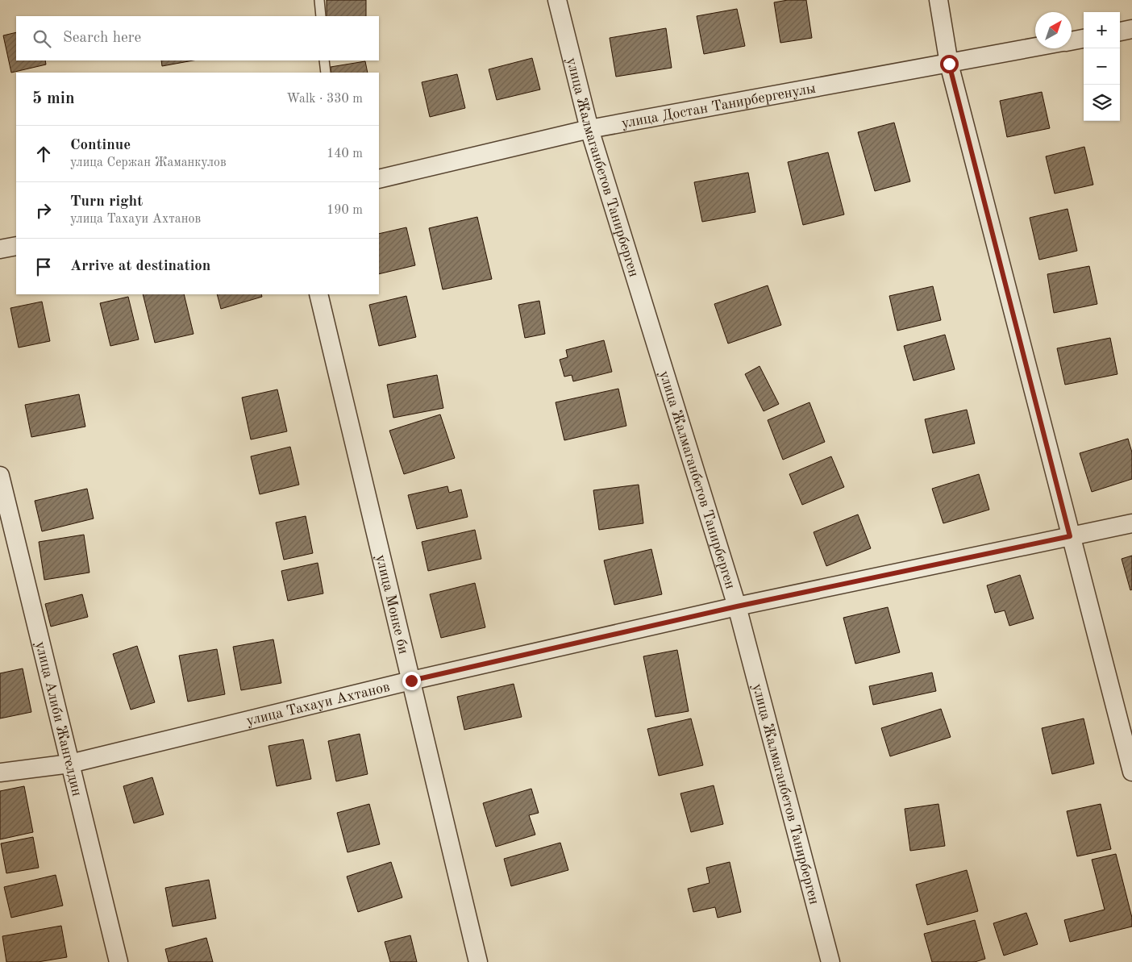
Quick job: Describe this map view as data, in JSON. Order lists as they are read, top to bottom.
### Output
{
  "streets": {
    "street": [
      "улица Достан Танирбергенулы",
      "улица Жалмаганбетов Танирберген",
      "улица Монке би",
      "улица Тахауи Ахтанов",
      "улица Алиби Жангелдин"
    ]
  },
  "crossings": [
    ["улица Достан Танирбергенулы", "улица Жалмаганбетов Танирберген"],
    ["улица Жалмаганбетов Танирберген", "улица Тахауи Ахтанов"],
    ["улица Монке би", "улица Тахауи Ахтанов"],
    ["улица Тахауи Ахтанов", "улица Алиби Жангелдин"]
  ],
  "north": "top right",
  "page": {
    "map_buttons": ["+", "−"],
    "search": "Search here",
    "heading": ["5 min", "Walk · 330 m"],
    "list": [
      ["Continue", "улица Сержан Жаманкулов", "140 m"],
      ["Turn right", "улица Тахауи Ахтанов", "190 m"],
      "Arrive at destination"
    ]
  }
}
